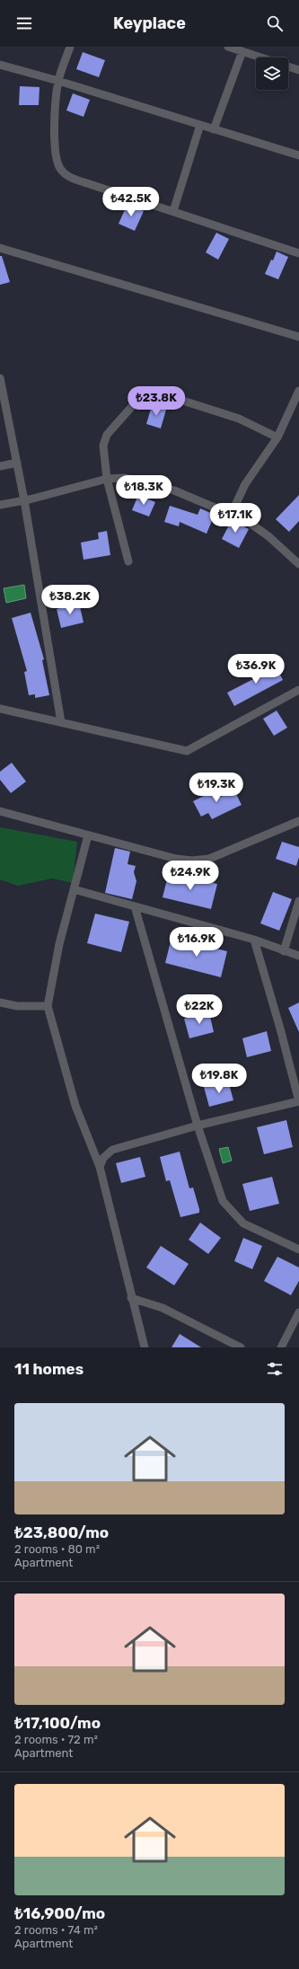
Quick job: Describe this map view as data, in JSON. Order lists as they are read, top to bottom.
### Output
{
  "page": {
    "header": "Keyplace",
    "price": [
      "₺42.5K",
      "₺23.8K",
      "₺18.3K",
      "₺17.1K",
      "₺38.2K",
      "₺36.9K",
      "₺19.3K",
      "₺24.9K",
      "₺16.9K",
      "₺22K",
      "₺19.8K"
    ],
    "heading": "11 homes",
    "list": [
      {
        "name": "₺23,800/mo",
        "note": "2 rooms · 80 m² · Apartment"
      },
      {
        "name": "₺17,100/mo",
        "note": "2 rooms · 72 m² · Apartment"
      },
      {
        "name": "₺16,900/mo",
        "note": "2 rooms · 74 m² · Apartment"
      }
    ]
  }
}
